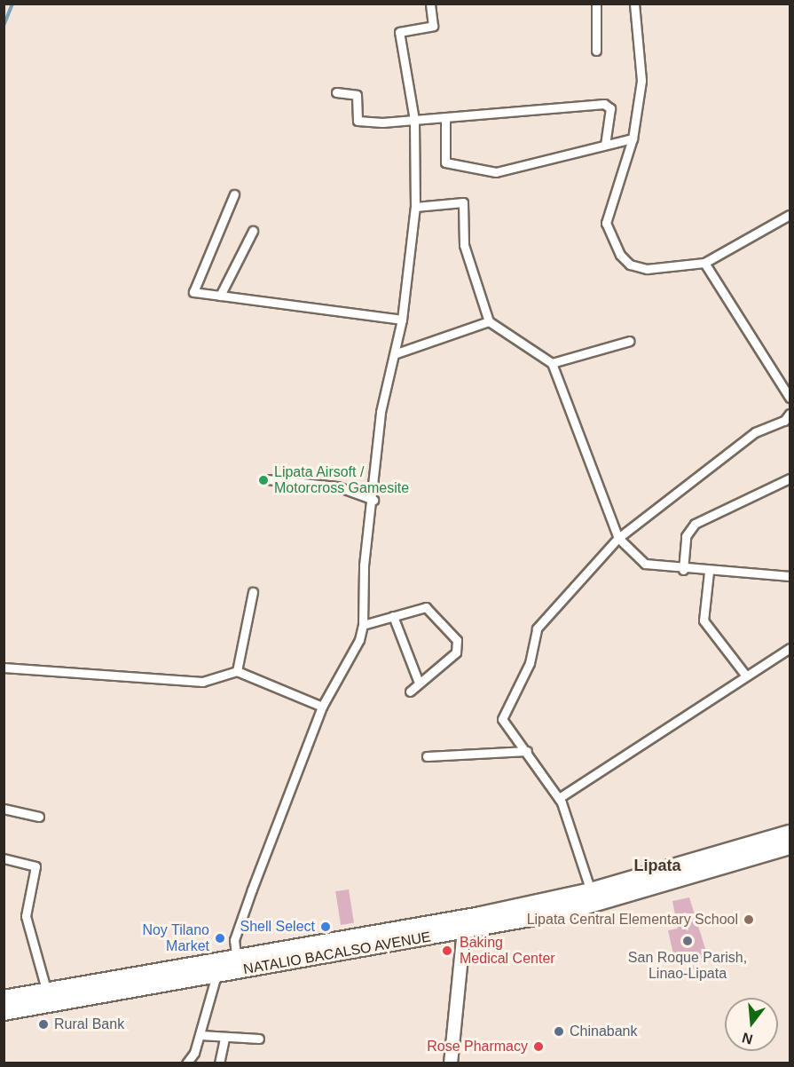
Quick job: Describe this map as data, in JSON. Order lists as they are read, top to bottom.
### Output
{
  "streets": {
    "highway": ["NATALIO BACALSO AVENUE"]
  },
  "districts": ["Lipata"],
  "places": [
    "Lipata Airsoft / Motorcross Gamesite",
    "Lipata Central Elementary School",
    "Shell Select",
    "Noy Tilano Market",
    "San Roque Parish, Linao-Lipata",
    "Baking Medical Center",
    "Rural Bank",
    "Chinabank",
    "Rose Pharmacy"
  ],
  "north": "bottom"
}
